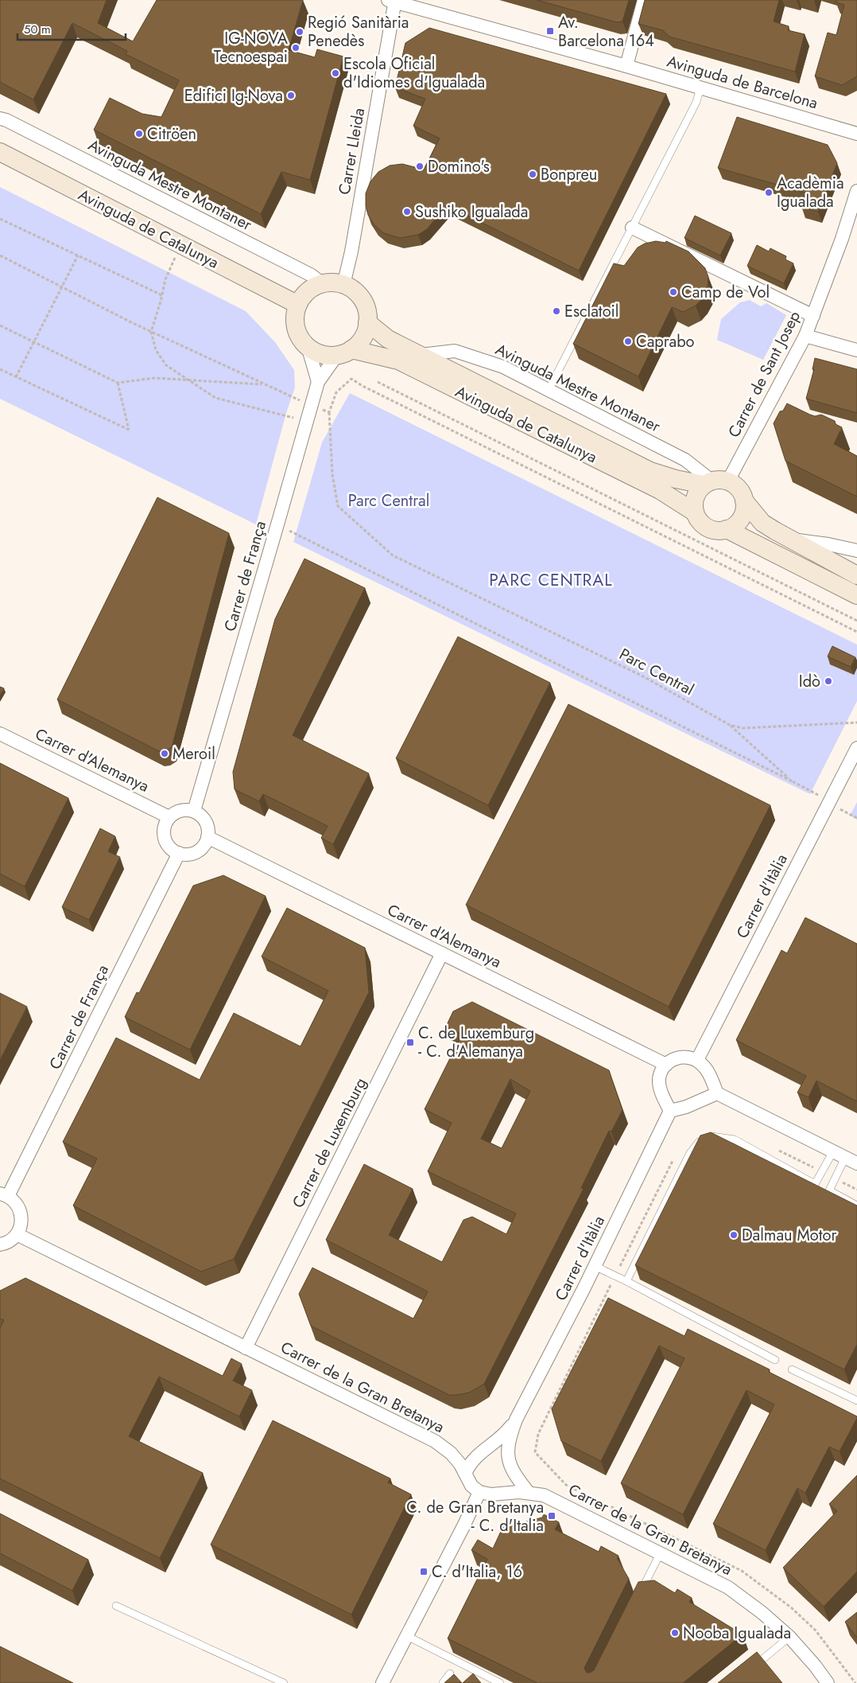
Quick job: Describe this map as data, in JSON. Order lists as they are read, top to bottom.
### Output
{
  "streets": {
    "street": [
      "Avinguda de Barcelona",
      "Carrer Lleida",
      "Avinguda Mestre Montaner",
      "Avinguda de Catalunya",
      "Carrer de Sant Josep",
      "Carrer de França",
      "Carrer d'Alemanya",
      "Carrer d'Itàlia",
      "Carrer de Luxemburg",
      "Carrer de la Gran Bretanya"
    ],
    "path": ["Parc Central"]
  },
  "crossings": [
    ["Avinguda de Barcelona", "Carrer Lleida"],
    ["Carrer Lleida", "Avinguda Mestre Montaner"],
    ["Carrer Lleida", "Avinguda de Catalunya"],
    ["Carrer Lleida", "Carrer de França"],
    ["Avinguda Mestre Montaner", "Avinguda de Catalunya"],
    ["Avinguda Mestre Montaner", "Carrer de Sant Josep"],
    ["Avinguda Mestre Montaner", "Carrer de França"],
    ["Avinguda de Catalunya", "Carrer de Sant Josep"],
    ["Avinguda de Catalunya", "Carrer de França"],
    ["Carrer de França", "Carrer d'Alemanya"],
    ["Carrer d'Alemanya", "Carrer d'Itàlia"],
    ["Carrer d'Alemanya", "Carrer de Luxemburg"],
    ["Carrer d'Itàlia", "Carrer de la Gran Bretanya"],
    ["Carrer de Luxemburg", "Carrer de la Gran Bretanya"]
  ],
  "districts": ["PARC CENTRAL"],
  "parks": ["Parc Central"],
  "places": {
    "transit": [
      "Av. Barcelona 164",
      "C. de Luxemburg - C. d'Alemanya",
      "C. de Gran Bretanya - C. d'Italia",
      "C. d'Italia, 16"
    ],
    "other": [
      "Regió Sanitària Penedès",
      "IG-NOVA Tecnoespai",
      "Escola Oficial d'Idiomes d'Igualada",
      "Edifici Ig-Nova",
      "Citröen",
      "Domino's",
      "Bonpreu",
      "Acadèmia Igualada",
      "Sushiko Igualada",
      "Camp de Vol",
      "Esclatoil",
      "Caprabo",
      "Idò",
      "Meroil",
      "Dalmau Motor",
      "Nooba Igualada"
    ]
  },
  "scale_bar": "50 m"
}
